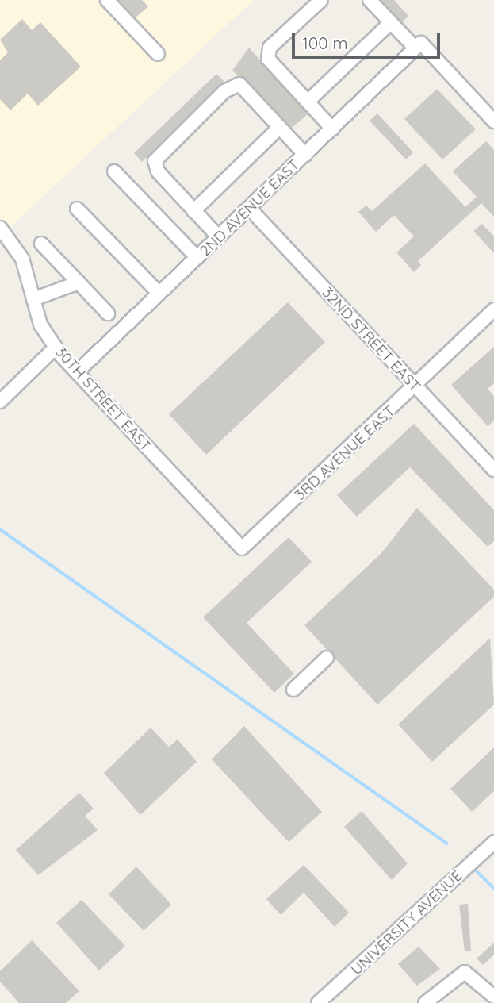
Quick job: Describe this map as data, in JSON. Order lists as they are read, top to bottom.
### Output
{
  "streets": {
    "street": [
      "2ND AVENUE EAST",
      "32ND STREET EAST",
      "30TH STREET EAST",
      "3RD AVENUE EAST",
      "UNIVERSITY AVENUE"
    ]
  },
  "crossings": [
    ["2ND AVENUE EAST", "32ND STREET EAST"],
    ["2ND AVENUE EAST", "30TH STREET EAST"],
    ["32ND STREET EAST", "3RD AVENUE EAST"],
    ["30TH STREET EAST", "3RD AVENUE EAST"]
  ],
  "scale_bar": "100 m"
}
